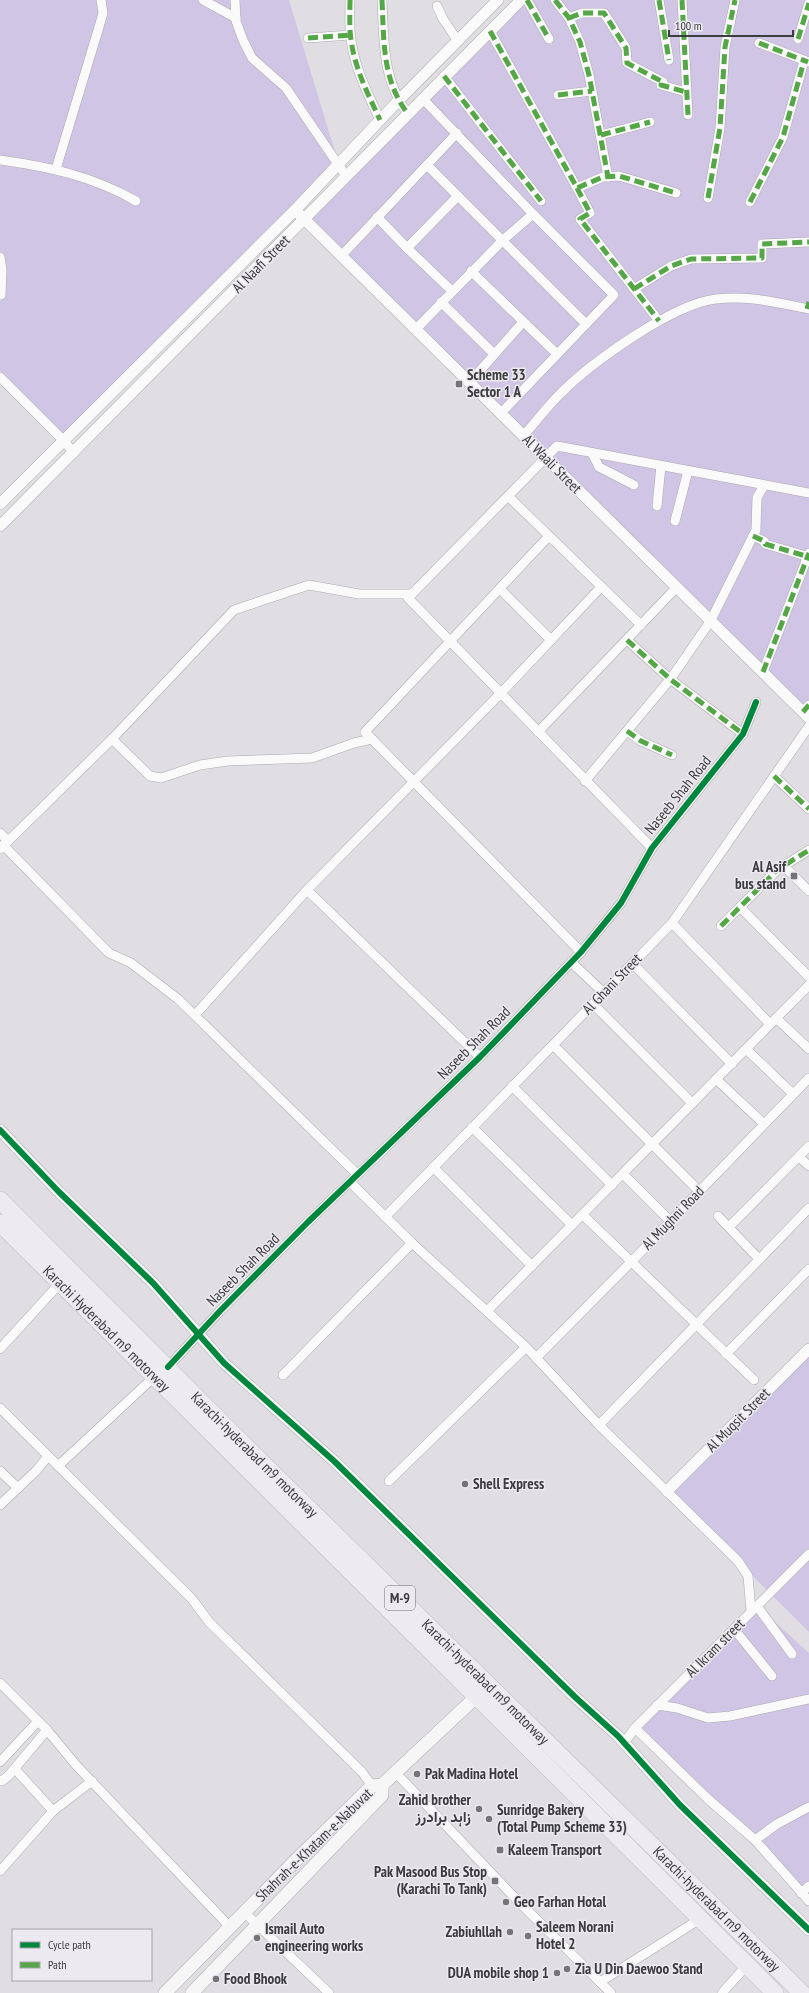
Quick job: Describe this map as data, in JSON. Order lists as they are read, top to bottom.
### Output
{
  "streets": {
    "highway": ["Karachi Hyderabad m9 motorway", "Karachi-hyderabad m9 motorway", "M-9"],
    "main road": ["Shahrah-e-Khatam-e-Nabuvat"],
    "street": [
      "Al Naafi Street",
      "Al Waali Street",
      "Naseeb Shah Road",
      "Al Ghani Street",
      "Al Mughni Road",
      "Al Muqsit Street",
      "Al Ikram street"
    ]
  },
  "crossings": [
    ["Al Naafi Street", "Al Waali Street"],
    ["Naseeb Shah Road", "Karachi-hyderabad m9 motorway"]
  ],
  "places": {
    "transit": [
      "Scheme 33 Sector 1 A",
      "Al Asif bus stand",
      "Kaleem Transport",
      "Pak Masood Bus Stop (Karachi To Tank)"
    ],
    "other": [
      "Shell Express",
      "Pak Madina Hotel",
      "Zahid brother زاہد برادرز",
      "Sunridge Bakery (Total Pump Scheme 33)",
      "Geo Farhan Hotal",
      "Zabiuhllah",
      "Saleem Norani Hotel 2",
      "Ismail Auto engineering works",
      "Zia U Din Daewoo Stand",
      "DUA mobile shop 1",
      "Food Bhook"
    ]
  },
  "legend": ["Cycle path", "Path"],
  "scale_bar": "100 m"
}
